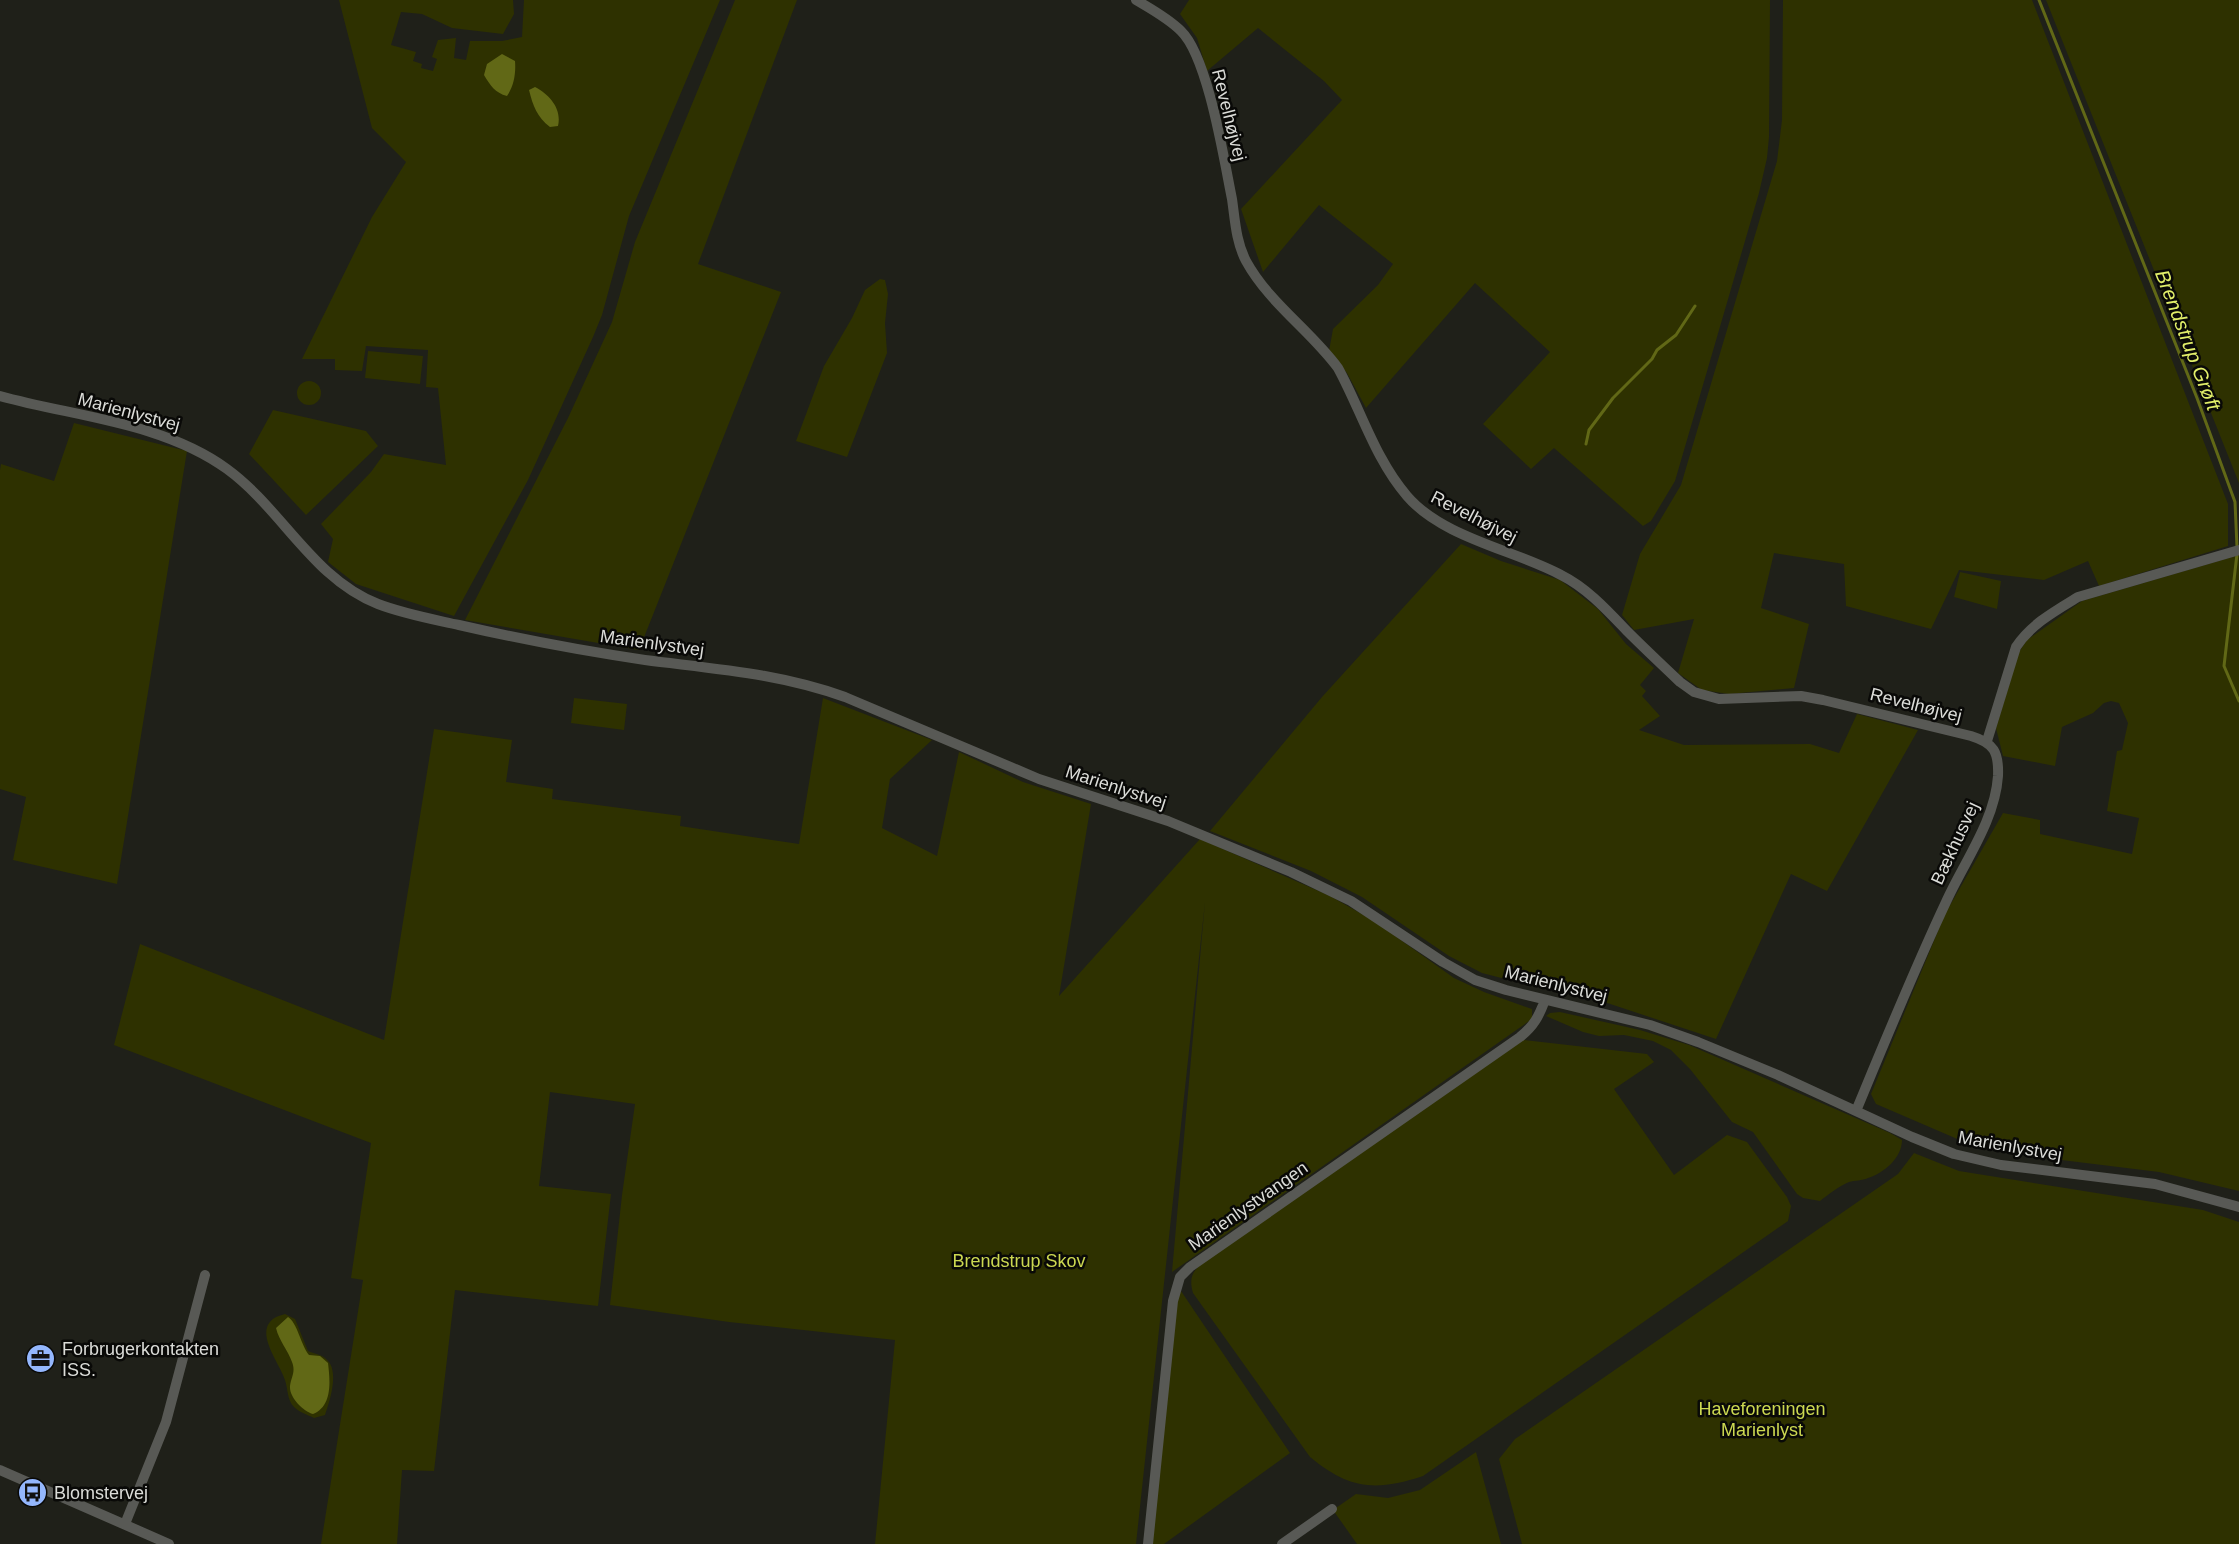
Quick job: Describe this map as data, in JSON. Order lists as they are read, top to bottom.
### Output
{
  "streets": {
    "street": [
      "Revelhøjvej",
      "Marienlystvej",
      "Bækhusvej",
      "Marienlystvangen"
    ]
  },
  "crossings": [
    ["Revelhøjvej", "Bækhusvej"],
    ["Marienlystvej", "Bækhusvej"],
    ["Marienlystvej", "Marienlystvangen"]
  ],
  "water": ["Brendstrup Grøft"],
  "parks": ["Brendstrup Skov", "Haveforeningen Marienlyst"],
  "places": {
    "office": ["Forbrugerkontakten ISS."],
    "bus stop": ["Blomstervej"]
  }
}
